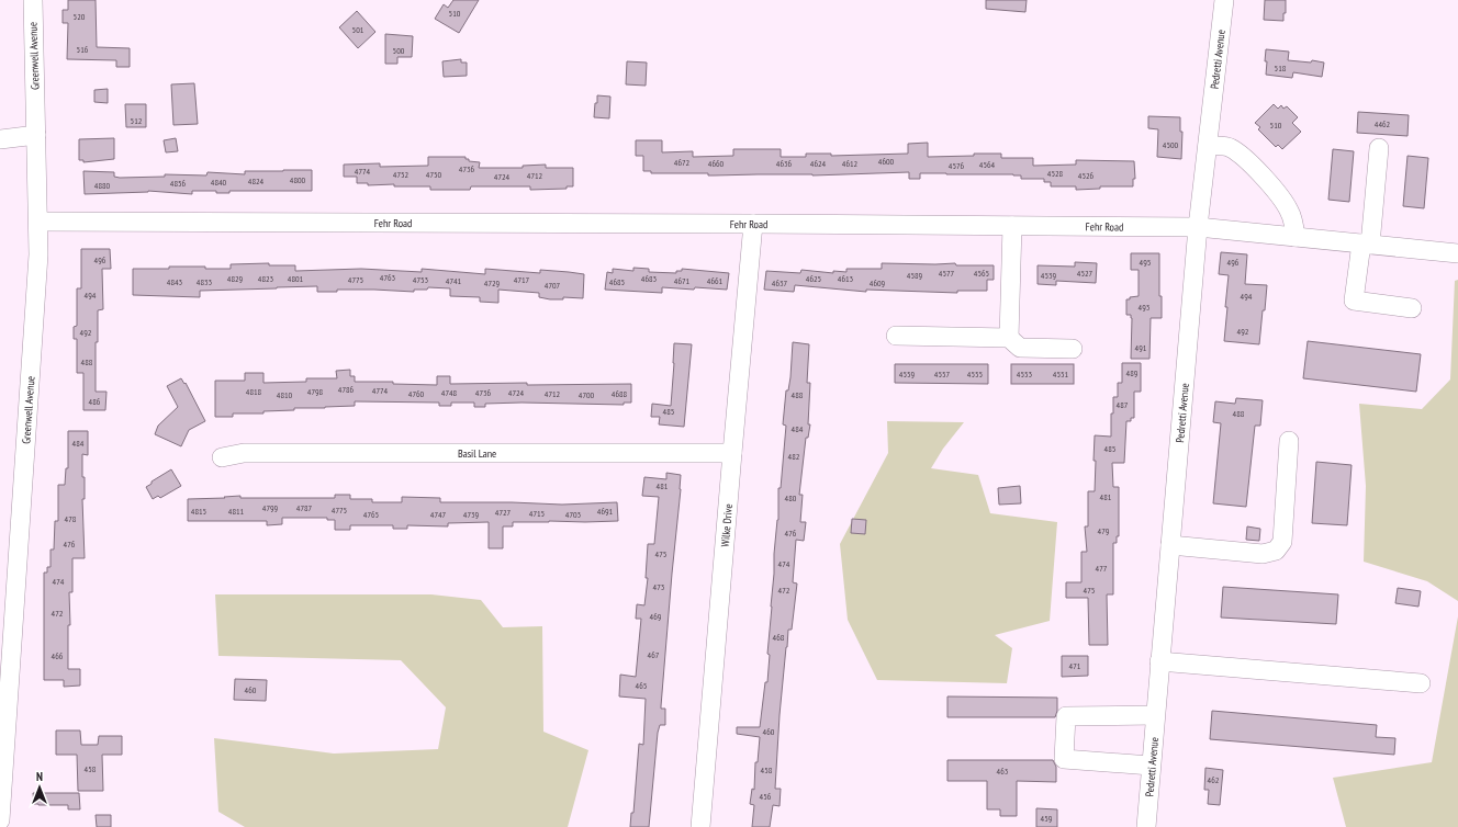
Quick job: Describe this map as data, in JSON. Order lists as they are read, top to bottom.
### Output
{
  "streets": {
    "street": [
      "Greenwell Avenue",
      "Pedretti Avenue",
      "Fehr Road",
      "Basil Lane",
      "Wilke Drive"
    ]
  },
  "crossings": [
    ["Greenwell Avenue", "Fehr Road"],
    ["Pedretti Avenue", "Fehr Road"],
    ["Fehr Road", "Wilke Drive"],
    ["Basil Lane", "Wilke Drive"]
  ],
  "house_numbers": [
    "510",
    "520",
    "501",
    "516",
    "500",
    "518",
    "512",
    "4462",
    "510",
    "4500",
    "4600",
    "4672",
    "4660",
    "4636",
    "4624",
    "4612",
    "4564",
    "4576",
    "4736",
    "4774",
    "4528",
    "4752",
    "4750",
    "4712",
    "4526",
    "4724",
    "4800",
    "4824",
    "4840",
    "4856",
    "4880",
    "496",
    "495",
    "496",
    "4577",
    "4565",
    "4527",
    "4589",
    "4539",
    "4763",
    "4829",
    "4823",
    "4801",
    "4683",
    "4625",
    "4613",
    "4775",
    "4753",
    "4717",
    "4741",
    "4671",
    "4661",
    "4843",
    "4833",
    "4685",
    "4729",
    "4637",
    "4609",
    "4707",
    "494",
    "494",
    "493",
    "492",
    "492",
    "491",
    "488",
    "489",
    "4559",
    "4557",
    "4555",
    "4553",
    "4551",
    "4786",
    "4774",
    "4818",
    "4798",
    "4748",
    "4736",
    "4724",
    "4760",
    "4712",
    "4688",
    "4810",
    "4700",
    "488",
    "486",
    "487",
    "485",
    "488",
    "484",
    "484",
    "485",
    "482",
    "481",
    "481",
    "480",
    "4799",
    "4787",
    "4775",
    "4815",
    "4811",
    "4691",
    "4727",
    "4715",
    "4765",
    "4747",
    "4739",
    "4703",
    "478",
    "479",
    "476",
    "476",
    "475",
    "474",
    "477",
    "474",
    "473",
    "472",
    "475",
    "472",
    "469",
    "468",
    "467",
    "466",
    "471",
    "465",
    "460",
    "460",
    "458",
    "458",
    "463",
    "462",
    "456",
    "459"
  ],
  "north": "top"
}
